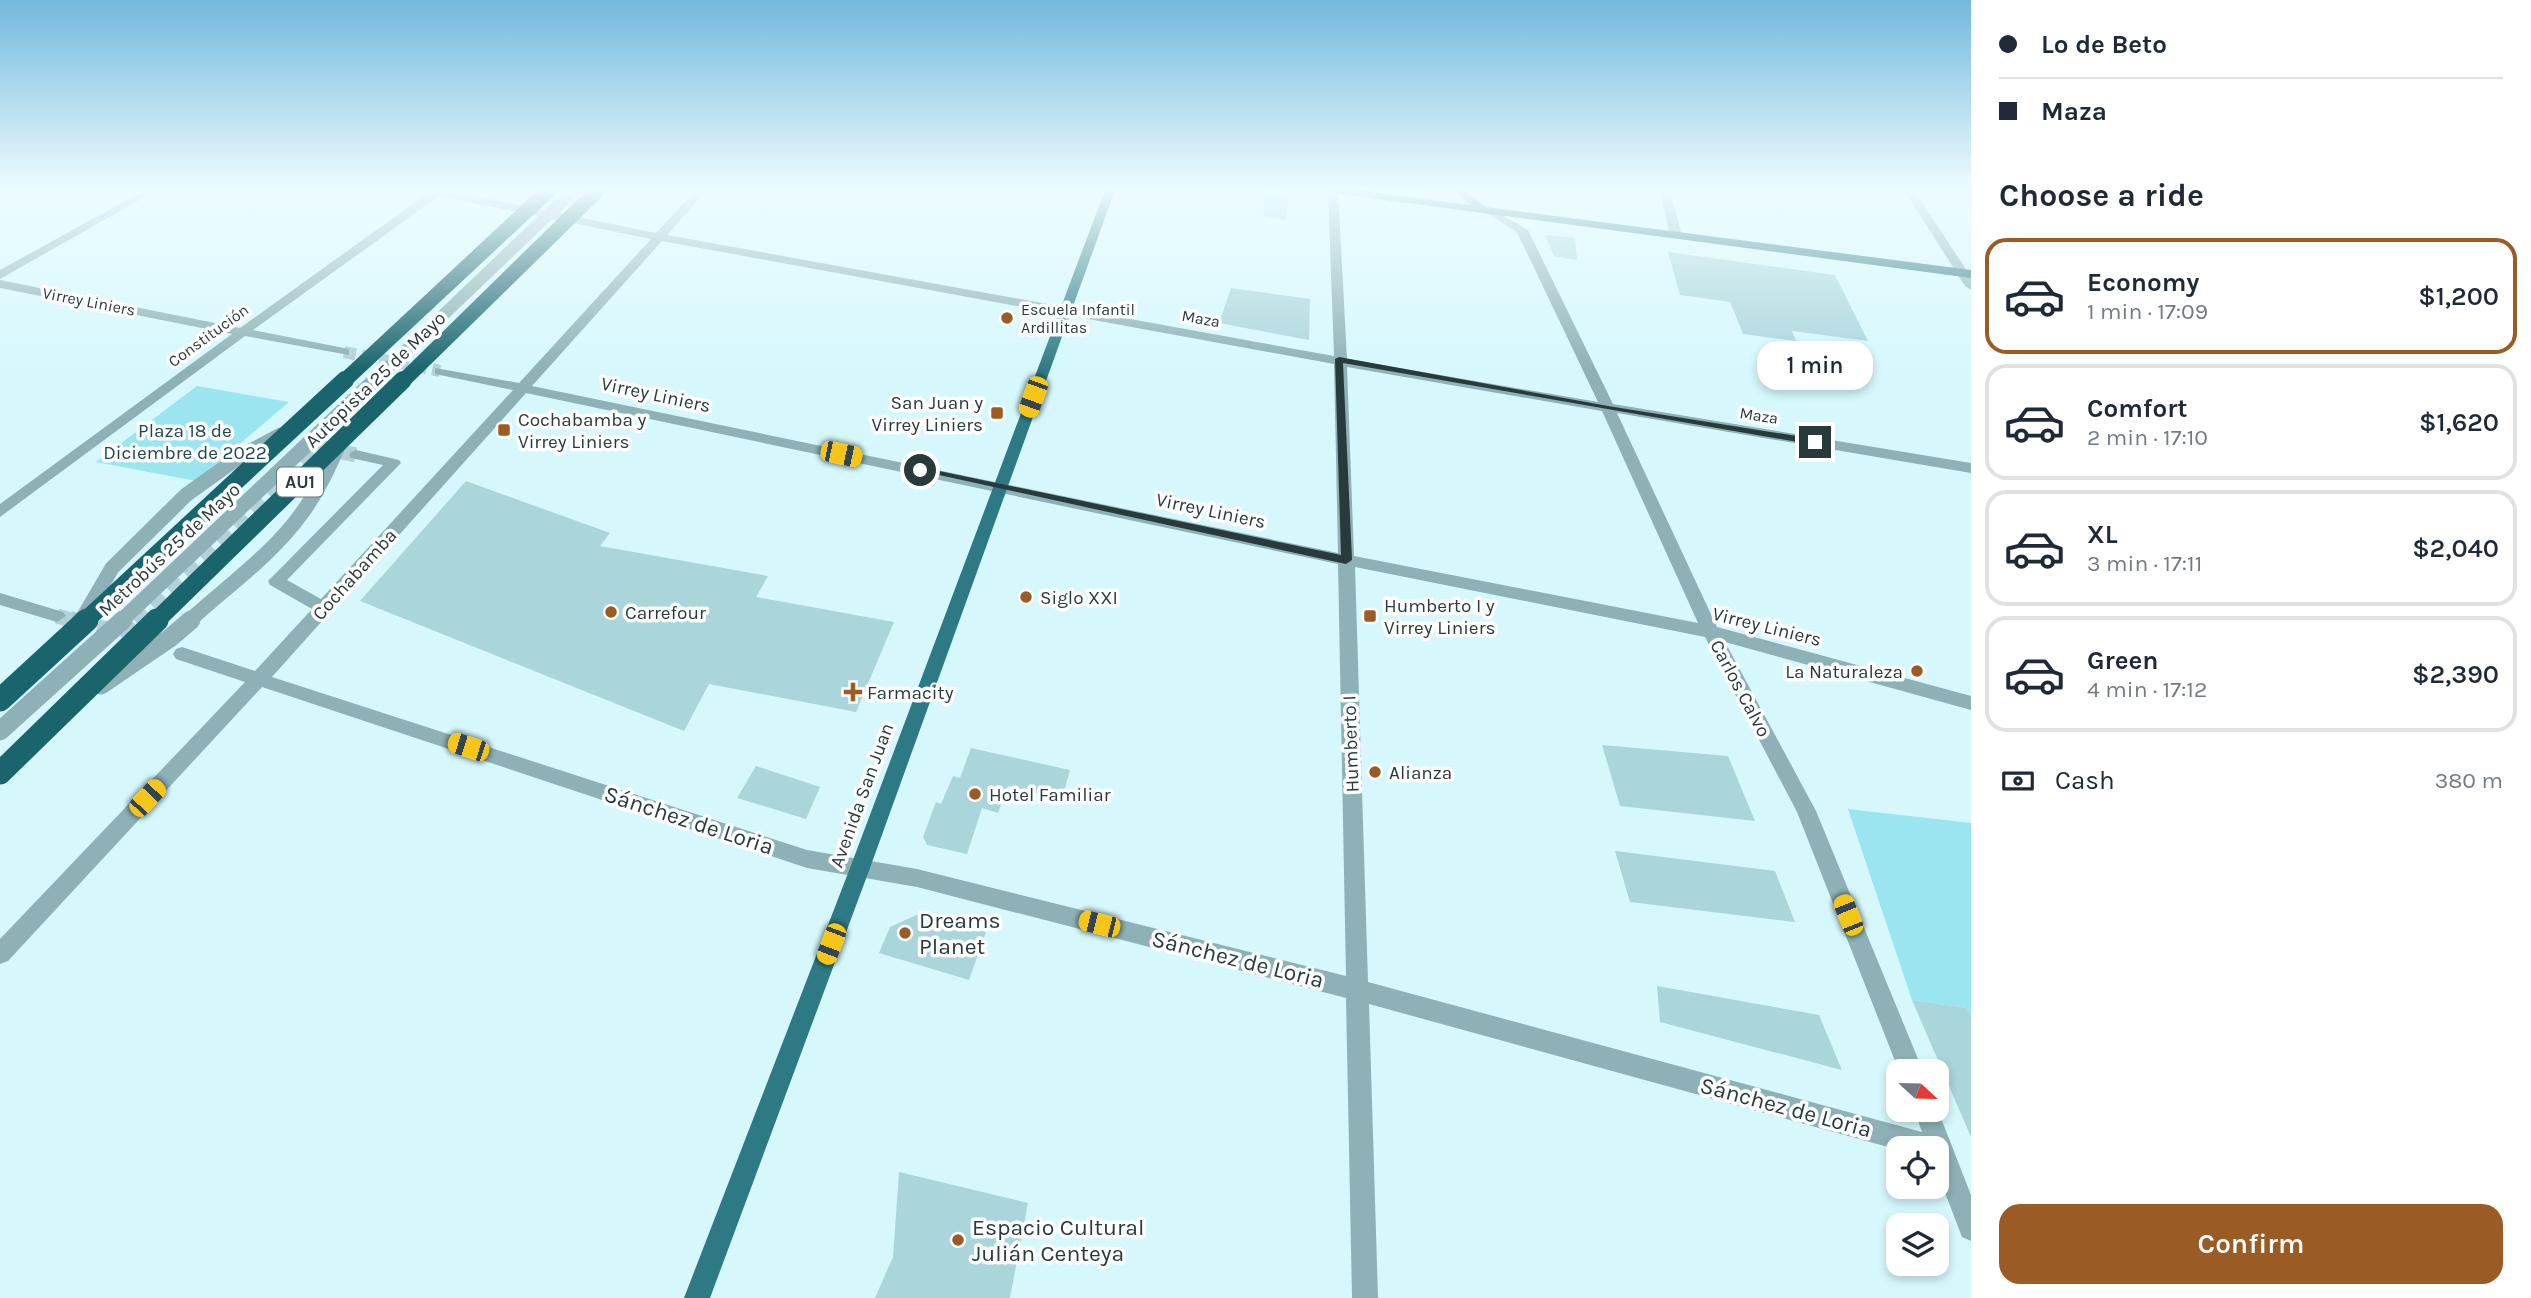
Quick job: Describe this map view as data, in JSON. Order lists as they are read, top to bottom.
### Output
{
  "streets": {
    "highway": ["Autopista 25 de Mayo", "AU1"],
    "main road": ["Avenida San Juan"],
    "street": [
      "Virrey Liniers",
      "Maza",
      "Constitución",
      "Metrobús 25 de Mayo",
      "Cochabamba",
      "Carlos Calvo",
      "Humberto I",
      "Sánchez de Loria"
    ]
  },
  "crossings": [
    ["Virrey Liniers", "Constitución"],
    ["Virrey Liniers", "Cochabamba"],
    ["Virrey Liniers", "Carlos Calvo"],
    ["Virrey Liniers", "Humberto I"],
    ["Virrey Liniers", "Avenida San Juan"],
    ["Maza", "Carlos Calvo"],
    ["Maza", "Humberto I"],
    ["Maza", "Avenida San Juan"],
    ["Cochabamba", "Sánchez de Loria"],
    ["Humberto I", "Sánchez de Loria"],
    ["Avenida San Juan", "Sánchez de Loria"]
  ],
  "parks": ["Plaza 18 de Diciembre de 2022"],
  "places": {
    "other": [
      "Escuela Infantil Ardillitas",
      "Siglo XXI",
      "Carrefour",
      "La Naturaleza",
      "Alianza",
      "Hotel Familiar",
      "Dreams Planet",
      "Espacio Cultural Julián Centeya"
    ],
    "transit": ["San Juan y Virrey Liniers", "Cochabamba y Virrey Liniers", "Humberto I y Virrey Liniers"],
    "health": ["Farmacity"]
  },
  "north": "right",
  "page": {
    "banner": ["Lo de Beto", "Maza"],
    "heading": "Choose a ride",
    "list": [
      {
        "name": "Economy",
        "note": "1 min · 17:09",
        "value": "$1,200"
      },
      {
        "name": "Comfort",
        "note": "2 min · 17:10",
        "value": "$1,620"
      },
      {
        "name": "XL",
        "note": "3 min · 17:11",
        "value": "$2,040"
      },
      {
        "name": "Green",
        "note": "4 min · 17:12",
        "value": "$2,390"
      }
    ],
    "bubble": "1 min",
    "pay": ["Cash", "380 m"],
    "buttons": "Confirm"
  }
}
